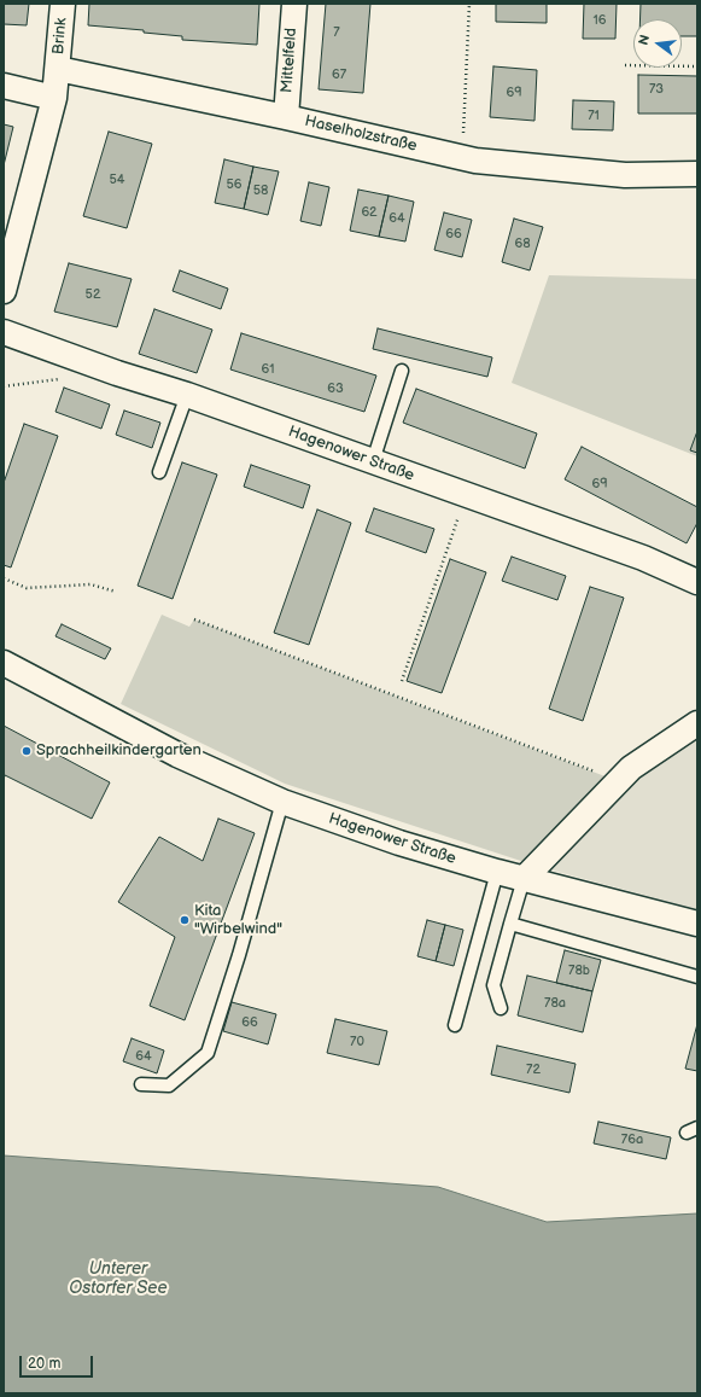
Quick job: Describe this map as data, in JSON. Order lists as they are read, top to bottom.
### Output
{
  "streets": {
    "street": [
      "Brink",
      "Mittelfeld",
      "Haselholzstraße",
      "Hagenower Straße"
    ]
  },
  "crossings": [
    ["Brink", "Haselholzstraße"],
    ["Mittelfeld", "Haselholzstraße"]
  ],
  "water": ["Unterer Ostorfer See"],
  "places": ["Sprachheilkindergarten", "Kita \"Wirbelwind\""],
  "house_numbers": [
    "16",
    "7",
    "67",
    "73",
    "69",
    "71",
    "54",
    "56",
    "58",
    "62",
    "64",
    "66",
    "68",
    "52",
    "61",
    "63",
    "69",
    "78b",
    "78a",
    "66",
    "70",
    "64",
    "72",
    "76a"
  ],
  "scale_bar": "20 m",
  "north": "left"
}
